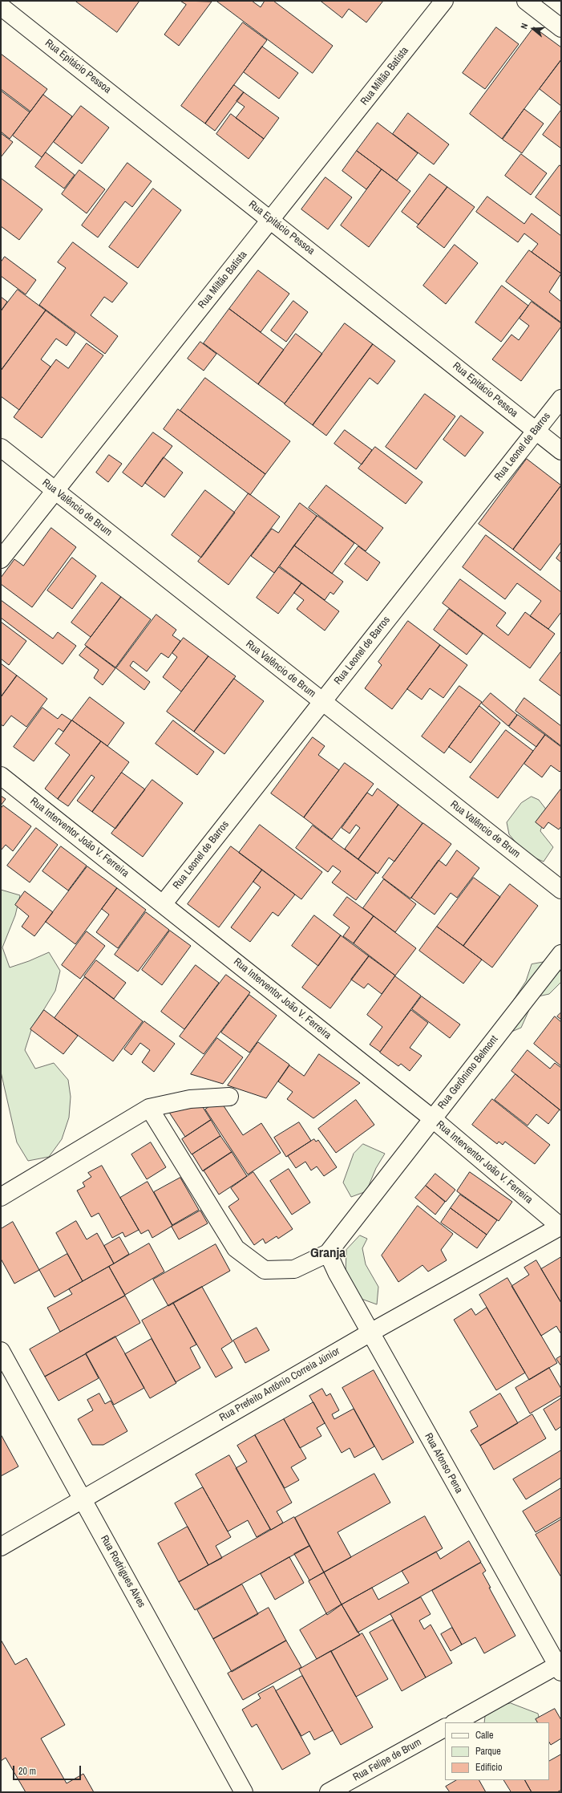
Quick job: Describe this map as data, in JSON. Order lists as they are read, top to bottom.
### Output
{
  "streets": {
    "street": [
      "Rua Epitácio Pessoa",
      "Rua Miltão Batista",
      "Rua Leonel de Barros",
      "Rua Valêncio de Brum",
      "Rua Interventor João V. Ferreira",
      "Rua Gerônimo Belmont",
      "Rua Prefeito Antônio Correia Júnior",
      "Rua Afonso Pena",
      "Rua Rodrigues Alves",
      "Rua Felipe de Brum"
    ]
  },
  "crossings": [
    ["Rua Epitácio Pessoa", "Rua Miltão Batista"],
    ["Rua Epitácio Pessoa", "Rua Leonel de Barros"],
    ["Rua Miltão Batista", "Rua Valêncio de Brum"],
    ["Rua Leonel de Barros", "Rua Valêncio de Brum"],
    ["Rua Leonel de Barros", "Rua Interventor João V. Ferreira"],
    ["Rua Interventor João V. Ferreira", "Rua Gerônimo Belmont"],
    ["Rua Interventor João V. Ferreira", "Rua Prefeito Antônio Correia Júnior"],
    ["Rua Gerônimo Belmont", "Rua Afonso Pena"],
    ["Rua Prefeito Antônio Correia Júnior", "Rua Afonso Pena"],
    ["Rua Prefeito Antônio Correia Júnior", "Rua Rodrigues Alves"]
  ],
  "districts": ["Granja"],
  "legend": ["Calle", "Parque", "Edificio"],
  "scale_bar": "20 m",
  "north": "left"
}
